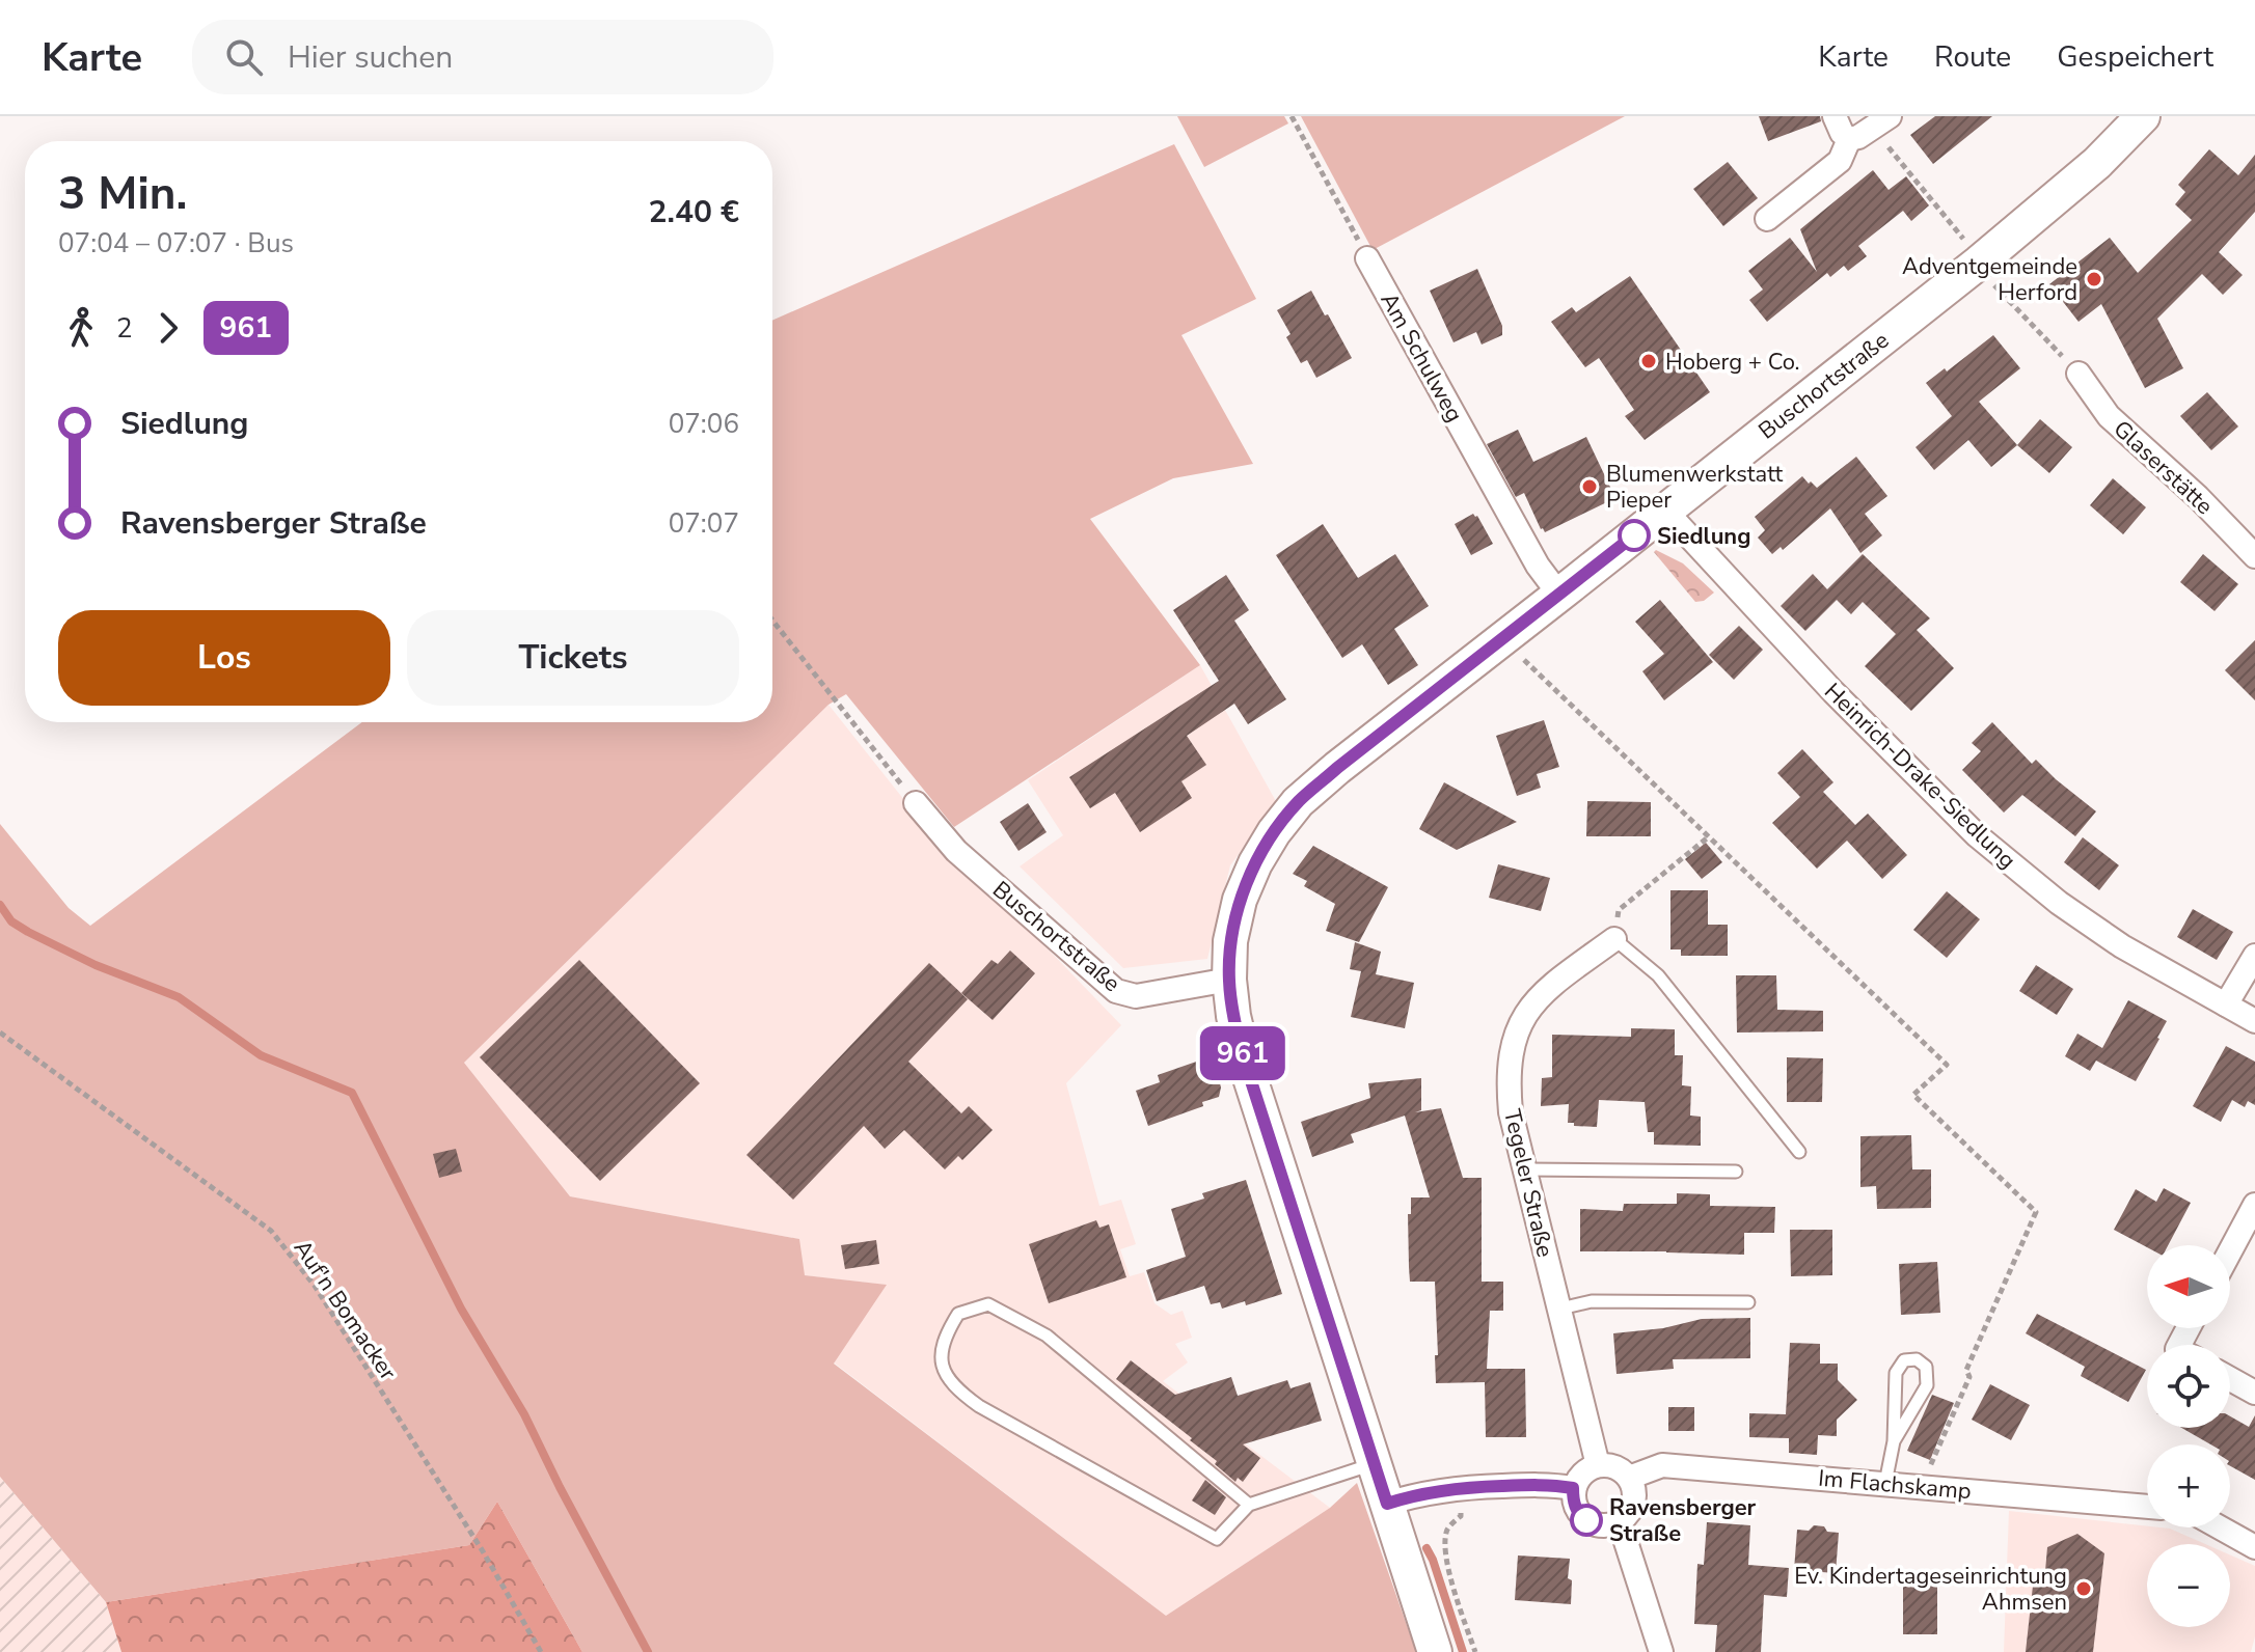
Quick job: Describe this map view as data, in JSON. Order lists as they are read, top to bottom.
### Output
{
  "streets": {
    "main road": ["Buschortstraße"],
    "street": [
      "Am Schulweg",
      "Glaserstätte",
      "Heinrich-Drake-Siedlung",
      "Tegeler Straße",
      "Im Flachskamp"
    ],
    "path": ["Auf'n Bomacker"]
  },
  "crossings": [
    ["Am Schulweg", "Buschortstraße"],
    ["Buschortstraße", "Heinrich-Drake-Siedlung"],
    ["Tegeler Straße", "Im Flachskamp"]
  ],
  "places": [
    "Adventgemeinde Herford",
    "Hoberg + Co.",
    "Blumenwerkstatt Pieper",
    "Siedlung",
    "Ravensberger Straße",
    "Ev. Kindertageseinrichtung Ahmsen"
  ],
  "lines": ["bus line 961"],
  "north": "left",
  "page": {
    "header": "Karte",
    "search": "Hier suchen",
    "nav": ["Karte", "Route", "Gespeichert"],
    "on_map": "961",
    "heading": ["3 Min.", "07:04 – 07:07 · Bus", "2.40 €"],
    "legs": ["2", "961"],
    "list": [
      {
        "name": "Siedlung",
        "value": "07:06"
      },
      {
        "name": "Ravensberger Straße",
        "value": "07:07"
      }
    ],
    "buttons": ["Los", "Tickets"],
    "map_buttons": ["+", "−"]
  }
}
